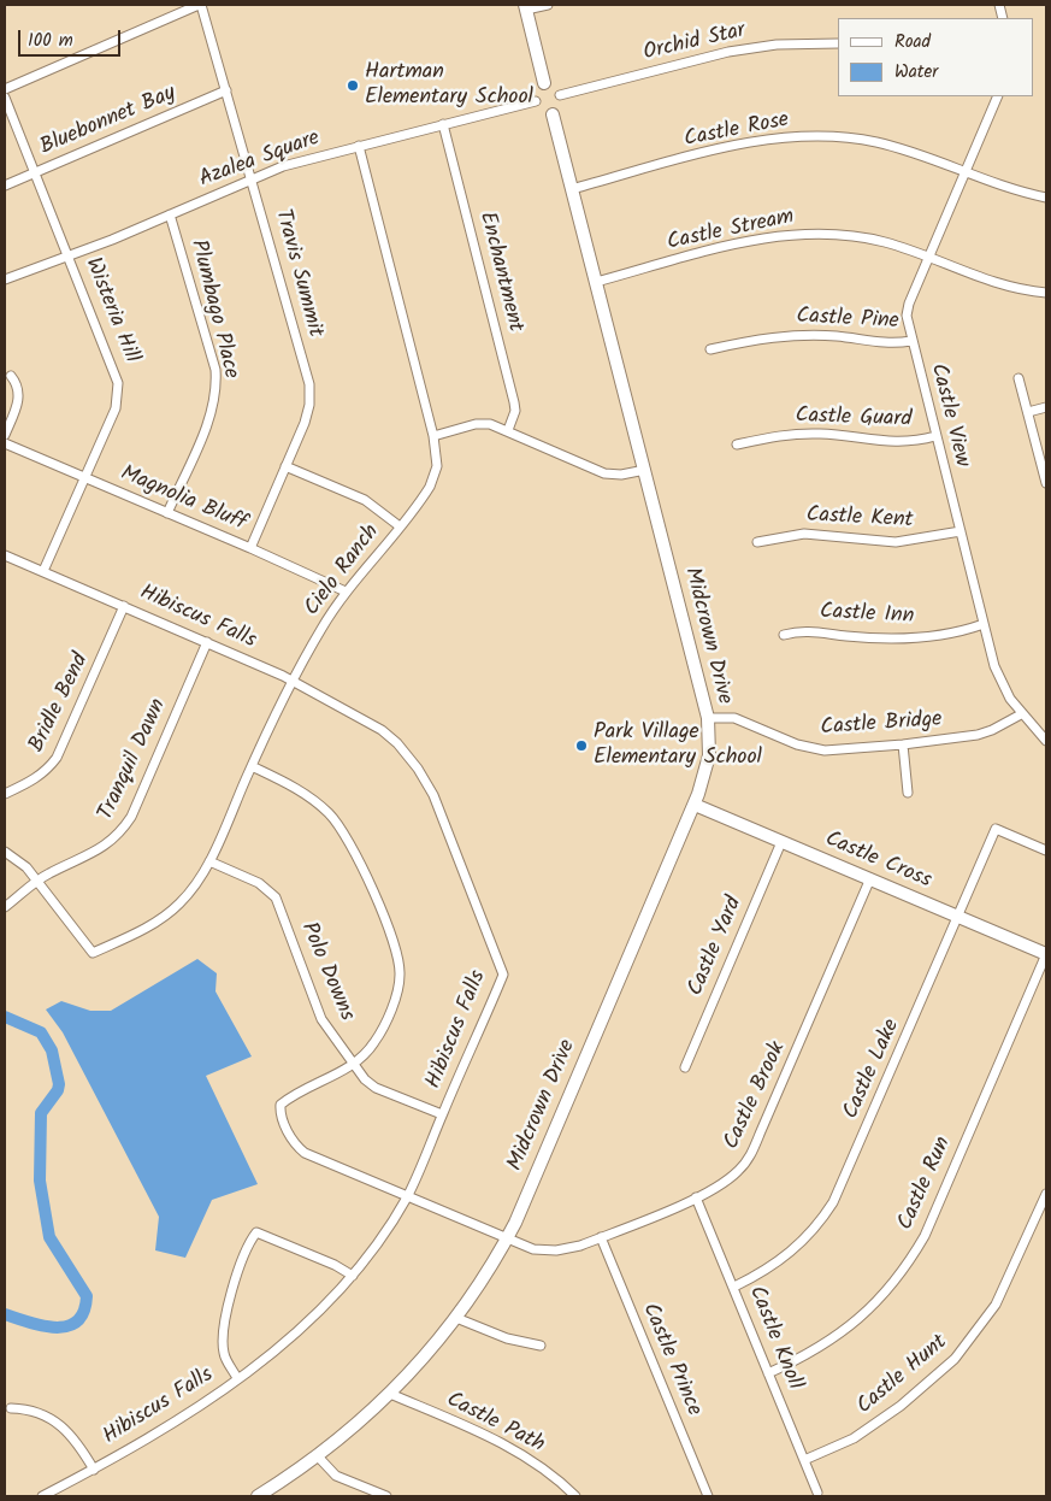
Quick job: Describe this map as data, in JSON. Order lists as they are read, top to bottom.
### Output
{
  "streets": {
    "street": [
      "Orchid Star",
      "Bluebonnet Bay",
      "Castle Rose",
      "Azalea Square",
      "Castle Stream",
      "Enchantment",
      "Travis Summit",
      "Plumbago Place",
      "Wisteria Hill",
      "Castle Pine",
      "Castle View",
      "Castle Guard",
      "Magnolia Bluff",
      "Castle Kent",
      "Cielo Ranch",
      "Castle Inn",
      "Hibiscus Falls",
      "Midcrown Drive",
      "Bridle Bend",
      "Castle Bridge",
      "Tranquil Dawn",
      "Castle Cross",
      "Castle Yard",
      "Polo Downs",
      "Castle Lake",
      "Castle Brook",
      "Castle Run",
      "Castle Knoll",
      "Castle Prince",
      "Castle Hunt",
      "Castle Path"
    ]
  },
  "crossings": [
    ["Bluebonnet Bay", "Travis Summit"],
    ["Bluebonnet Bay", "Wisteria Hill"],
    ["Castle Rose", "Castle View"],
    ["Castle Rose", "Midcrown Drive"],
    ["Azalea Square", "Enchantment"],
    ["Azalea Square", "Travis Summit"],
    ["Azalea Square", "Plumbago Place"],
    ["Azalea Square", "Wisteria Hill"],
    ["Azalea Square", "Cielo Ranch"],
    ["Castle Stream", "Castle View"],
    ["Castle Stream", "Midcrown Drive"],
    ["Travis Summit", "Magnolia Bluff"],
    ["Plumbago Place", "Magnolia Bluff"],
    ["Wisteria Hill", "Magnolia Bluff"],
    ["Wisteria Hill", "Hibiscus Falls"],
    ["Castle Pine", "Castle View"],
    ["Castle View", "Castle Guard"],
    ["Castle View", "Castle Kent"],
    ["Castle View", "Castle Inn"],
    ["Castle View", "Castle Bridge"],
    ["Magnolia Bluff", "Cielo Ranch"],
    ["Cielo Ranch", "Hibiscus Falls"],
    ["Cielo Ranch", "Tranquil Dawn"],
    ["Cielo Ranch", "Polo Downs"],
    ["Hibiscus Falls", "Bridle Bend"],
    ["Hibiscus Falls", "Tranquil Dawn"],
    ["Hibiscus Falls", "Polo Downs"],
    ["Hibiscus Falls", "Castle Brook"],
    ["Midcrown Drive", "Castle Bridge"],
    ["Midcrown Drive", "Castle Cross"],
    ["Midcrown Drive", "Castle Brook"],
    ["Midcrown Drive", "Castle Path"],
    ["Castle Cross", "Castle Yard"],
    ["Castle Cross", "Castle Lake"],
    ["Castle Cross", "Castle Brook"],
    ["Castle Cross", "Castle Run"],
    ["Polo Downs", "Castle Brook"],
    ["Castle Lake", "Castle Knoll"],
    ["Castle Brook", "Castle Knoll"],
    ["Castle Brook", "Castle Prince"],
    ["Castle Run", "Castle Knoll"],
    ["Castle Knoll", "Castle Hunt"]
  ],
  "places": ["Hartman Elementary School", "Park Village Elementary School"],
  "legend": ["Road", "Water"],
  "scale_bar": "100 m"
}
